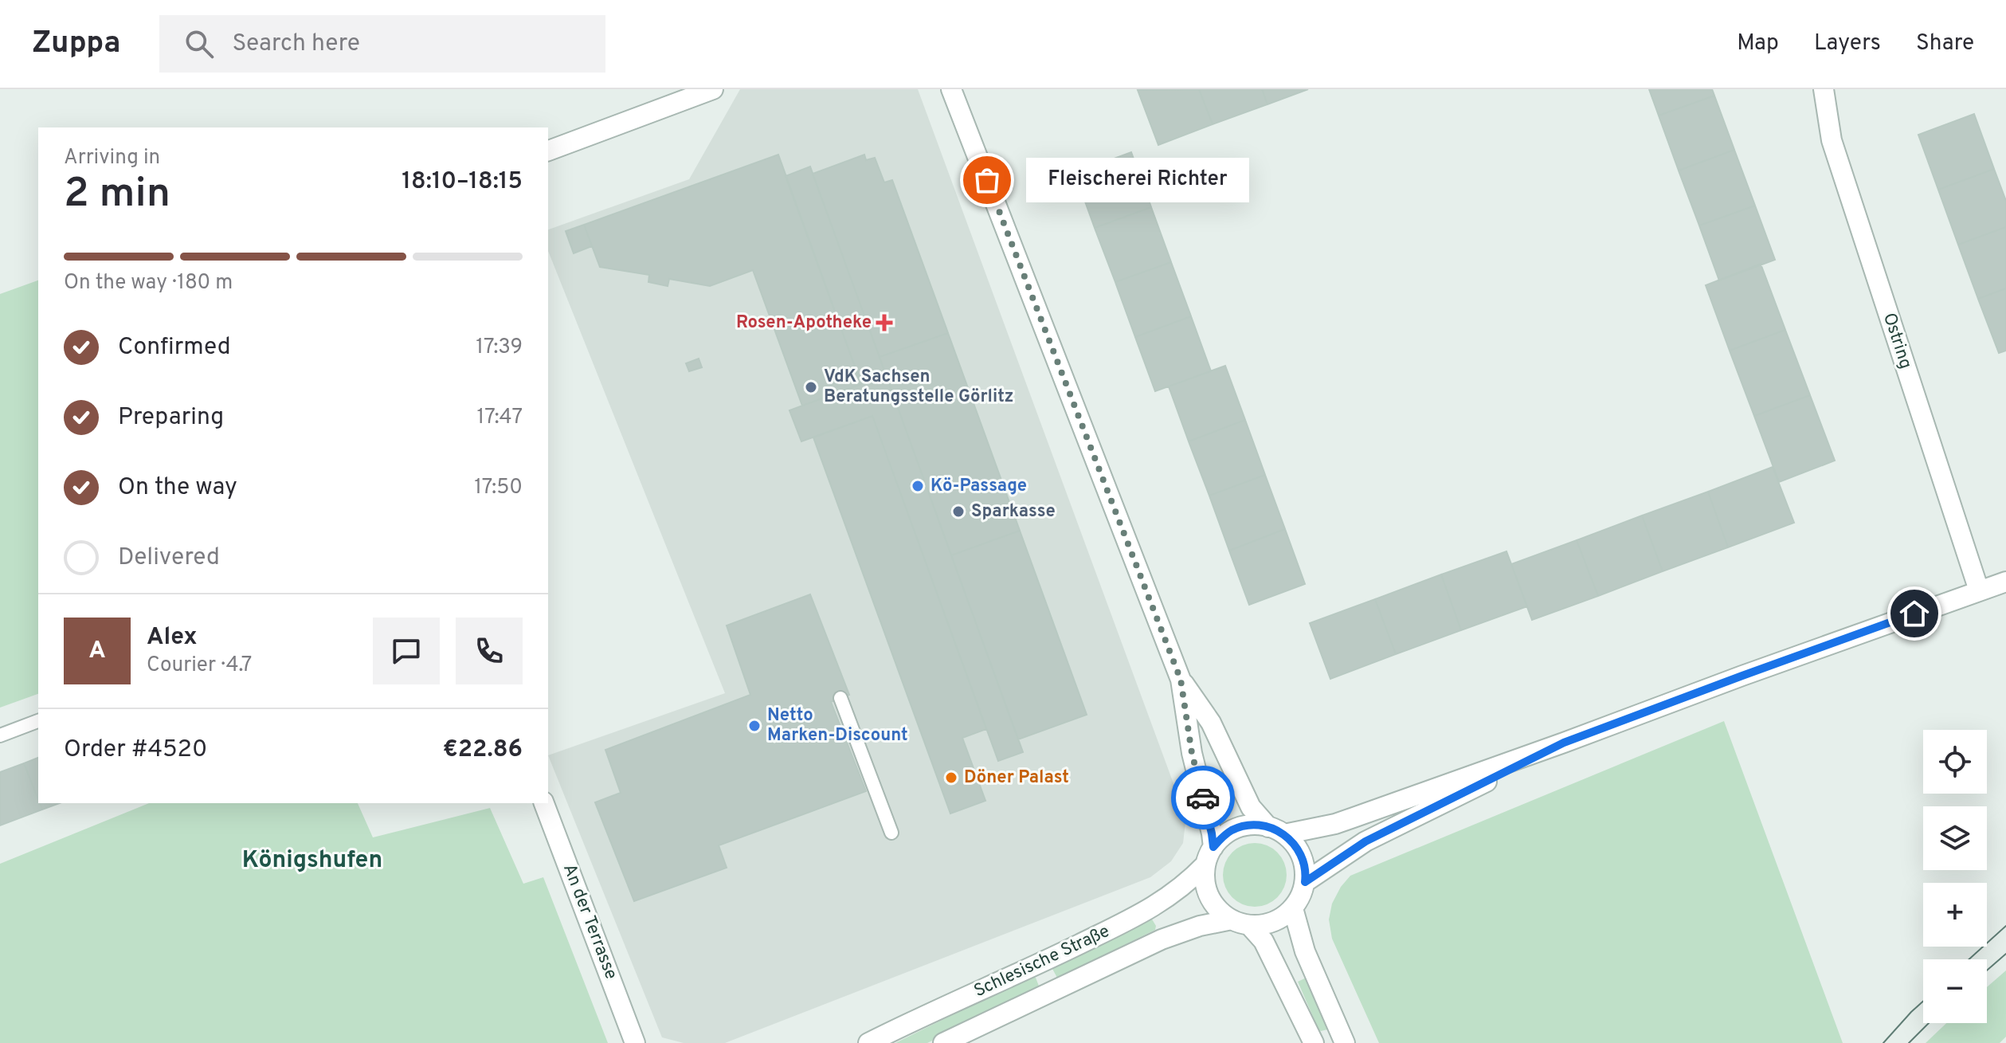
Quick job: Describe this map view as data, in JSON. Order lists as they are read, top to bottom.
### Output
{
  "streets": {
    "street": ["Ostring", "An der Terrasse", "Schlesische Straße"]
  },
  "districts": ["Königshufen"],
  "places": {
    "other": [
      "Fleischerei Richter",
      "VdK Sachsen Beratungsstelle Görlitz",
      "Kö-Passage",
      "Sparkasse",
      "Netto Marken-Discount",
      "Döner Palast"
    ],
    "health": ["Rosen-Apotheke"]
  },
  "page": {
    "header": "Zuppa",
    "search": "Search here",
    "nav": ["Map", "Layers", "Share"],
    "heading": ["2 min", "Arriving in", "18:10–18:15"],
    "panel": [
      "Alex",
      "Courier · 4.7",
      "Order #4520",
      "€22.86"
    ],
    "bubble": "Fleischerei Richter",
    "bar": "On the way · 180 m",
    "list": [
      ["Confirmed", "17:39"],
      ["Preparing", "17:47"],
      ["On the way", "17:50"],
      "Delivered"
    ],
    "round": "A",
    "map_buttons": ["+", "−"]
  }
}
